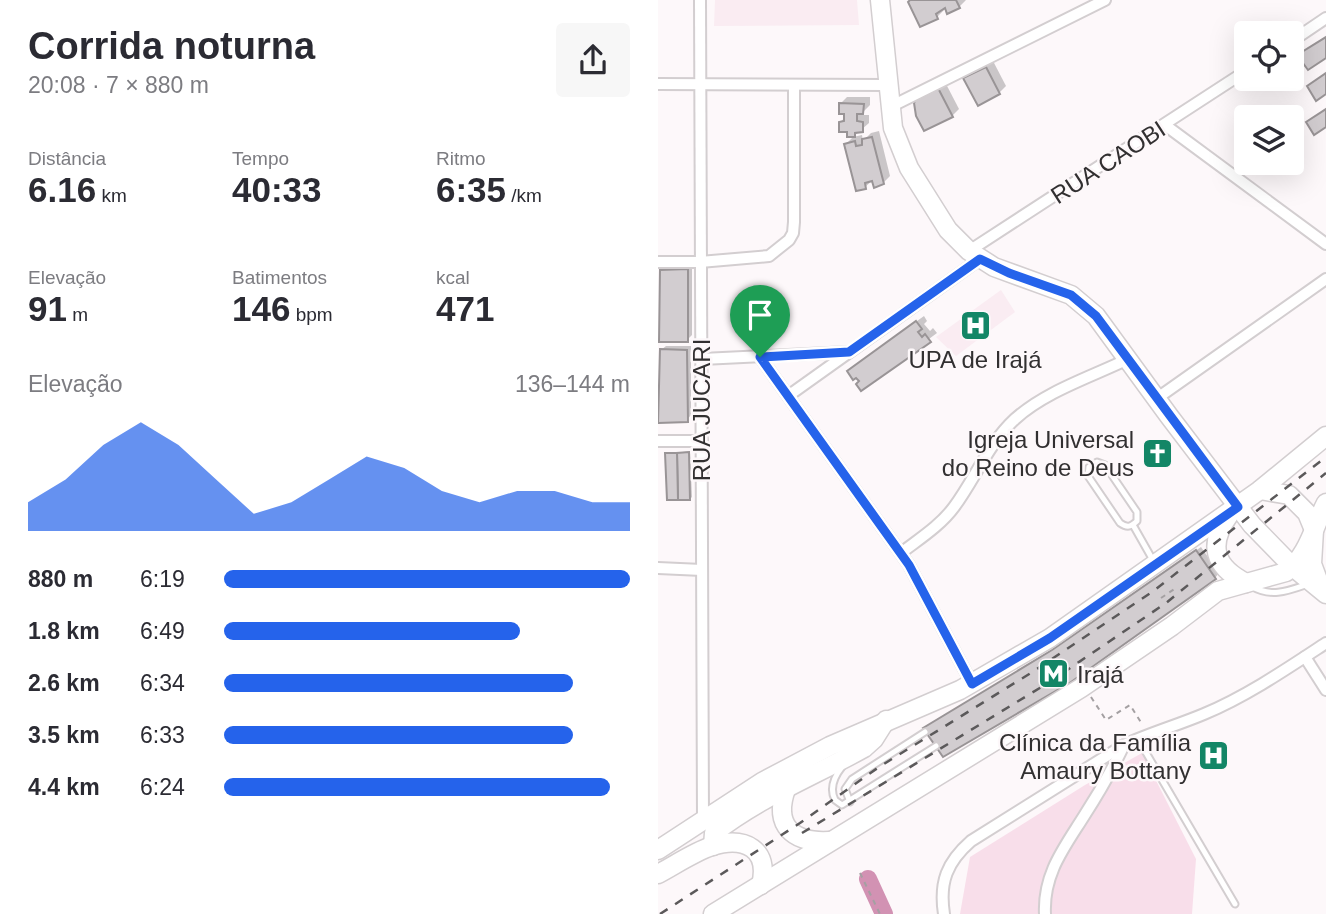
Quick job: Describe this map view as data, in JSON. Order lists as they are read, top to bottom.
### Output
{
  "streets": {
    "street": ["RUA CAOBI", "RUA JUCARI"]
  },
  "places": {
    "hospital": ["UPA de Irajá", "Clínica da Família Amaury Bottany"],
    "church": ["Igreja Universal do Reino de Deus"],
    "metro station": ["Irajá"]
  },
  "page": {
    "heading": ["Corrida noturna", "20:08 · 7 × 880 m"],
    "stats": [
      ["Distância", "6.16 km"],
      ["Tempo", "40:33"],
      ["Ritmo", "6:35 /km"],
      ["Elevação", "91 m"],
      ["Batimentos", "146 bpm"],
      ["kcal", "471"]
    ],
    "chart": ["Elevação", "136–144 m"],
    "list": [
      {
        "name": "880 m",
        "note": "6:19"
      },
      {
        "name": "1.8 km",
        "note": "6:49"
      },
      {
        "name": "2.6 km",
        "note": "6:34"
      },
      {
        "name": "3.5 km",
        "note": "6:33"
      },
      {
        "name": "4.4 km",
        "note": "6:24"
      }
    ]
  }
}
